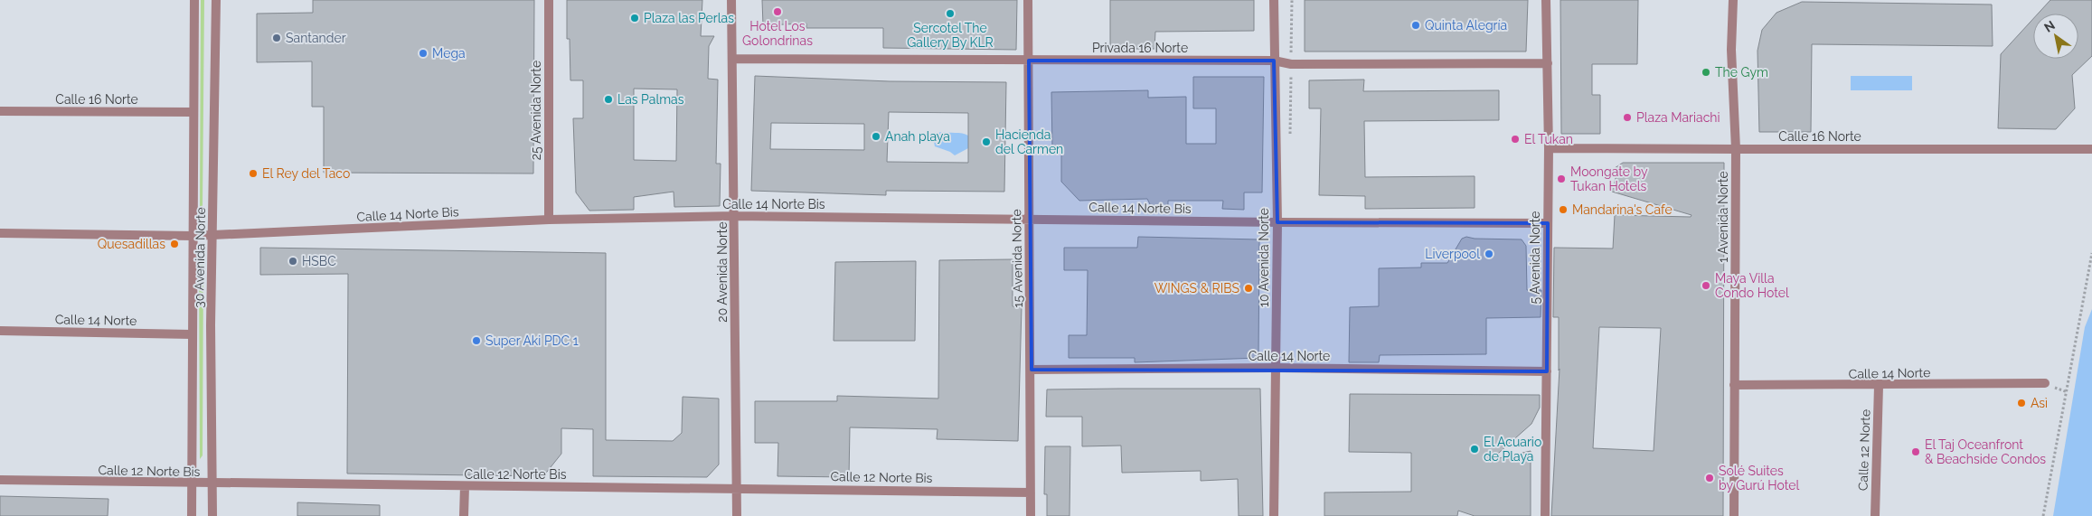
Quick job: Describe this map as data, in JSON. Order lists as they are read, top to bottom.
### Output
{
  "streets": {
    "street": [
      "Privada 16 Norte",
      "Calle 16 Norte",
      "25 Avenida Norte",
      "Calle 14 Norte Bis",
      "1 Avenida Norte",
      "30 Avenida Norte",
      "10 Avenida Norte",
      "5 Avenida Norte",
      "15 Avenida Norte",
      "20 Avenida Norte",
      "Calle 14 Norte",
      "Calle 12 Norte",
      "Calle 12 Norte Bis"
    ]
  },
  "crossings": [
    ["Privada 16 Norte", "10 Avenida Norte"],
    ["Privada 16 Norte", "5 Avenida Norte"],
    ["Privada 16 Norte", "15 Avenida Norte"],
    ["Privada 16 Norte", "20 Avenida Norte"],
    ["Calle 16 Norte", "1 Avenida Norte"],
    ["Calle 16 Norte", "30 Avenida Norte"],
    ["Calle 16 Norte", "5 Avenida Norte"],
    ["25 Avenida Norte", "Calle 14 Norte Bis"],
    ["Calle 14 Norte Bis", "30 Avenida Norte"],
    ["Calle 14 Norte Bis", "10 Avenida Norte"],
    ["Calle 14 Norte Bis", "5 Avenida Norte"],
    ["Calle 14 Norte Bis", "15 Avenida Norte"],
    ["Calle 14 Norte Bis", "20 Avenida Norte"],
    ["1 Avenida Norte", "Calle 14 Norte"],
    ["30 Avenida Norte", "Calle 14 Norte"],
    ["30 Avenida Norte", "Calle 12 Norte Bis"],
    ["10 Avenida Norte", "Calle 14 Norte"],
    ["5 Avenida Norte", "Calle 14 Norte"],
    ["15 Avenida Norte", "Calle 14 Norte"],
    ["15 Avenida Norte", "Calle 12 Norte Bis"],
    ["20 Avenida Norte", "Calle 12 Norte Bis"],
    ["Calle 14 Norte", "Calle 12 Norte"]
  ],
  "places": [
    "Hotel Los Golondrinas",
    "Sercotel The Gallery By KLR",
    "Plaza las Perlas",
    "Quinta Alegría",
    "Santander",
    "Mega",
    "The Gym",
    "Las Palmas",
    "Plaza Mariachi",
    "Anah playa",
    "El Tukan",
    "Hacienda del Carmen",
    "El Rey del Taco",
    "Moongate by Tukan Hotels",
    "Mandarina's Cafe",
    "Quesadillas",
    "Liverpool",
    "HSBC",
    "Maya Villa Condo Hotel",
    "WINGS & RIBS",
    "Super Aki PDC 1",
    "Asì",
    "El Acuario de Playa",
    "El Taj Oceanfront & Beachside Condos",
    "Solé Suites by Gurú Hotel"
  ],
  "north": "top left"
}
